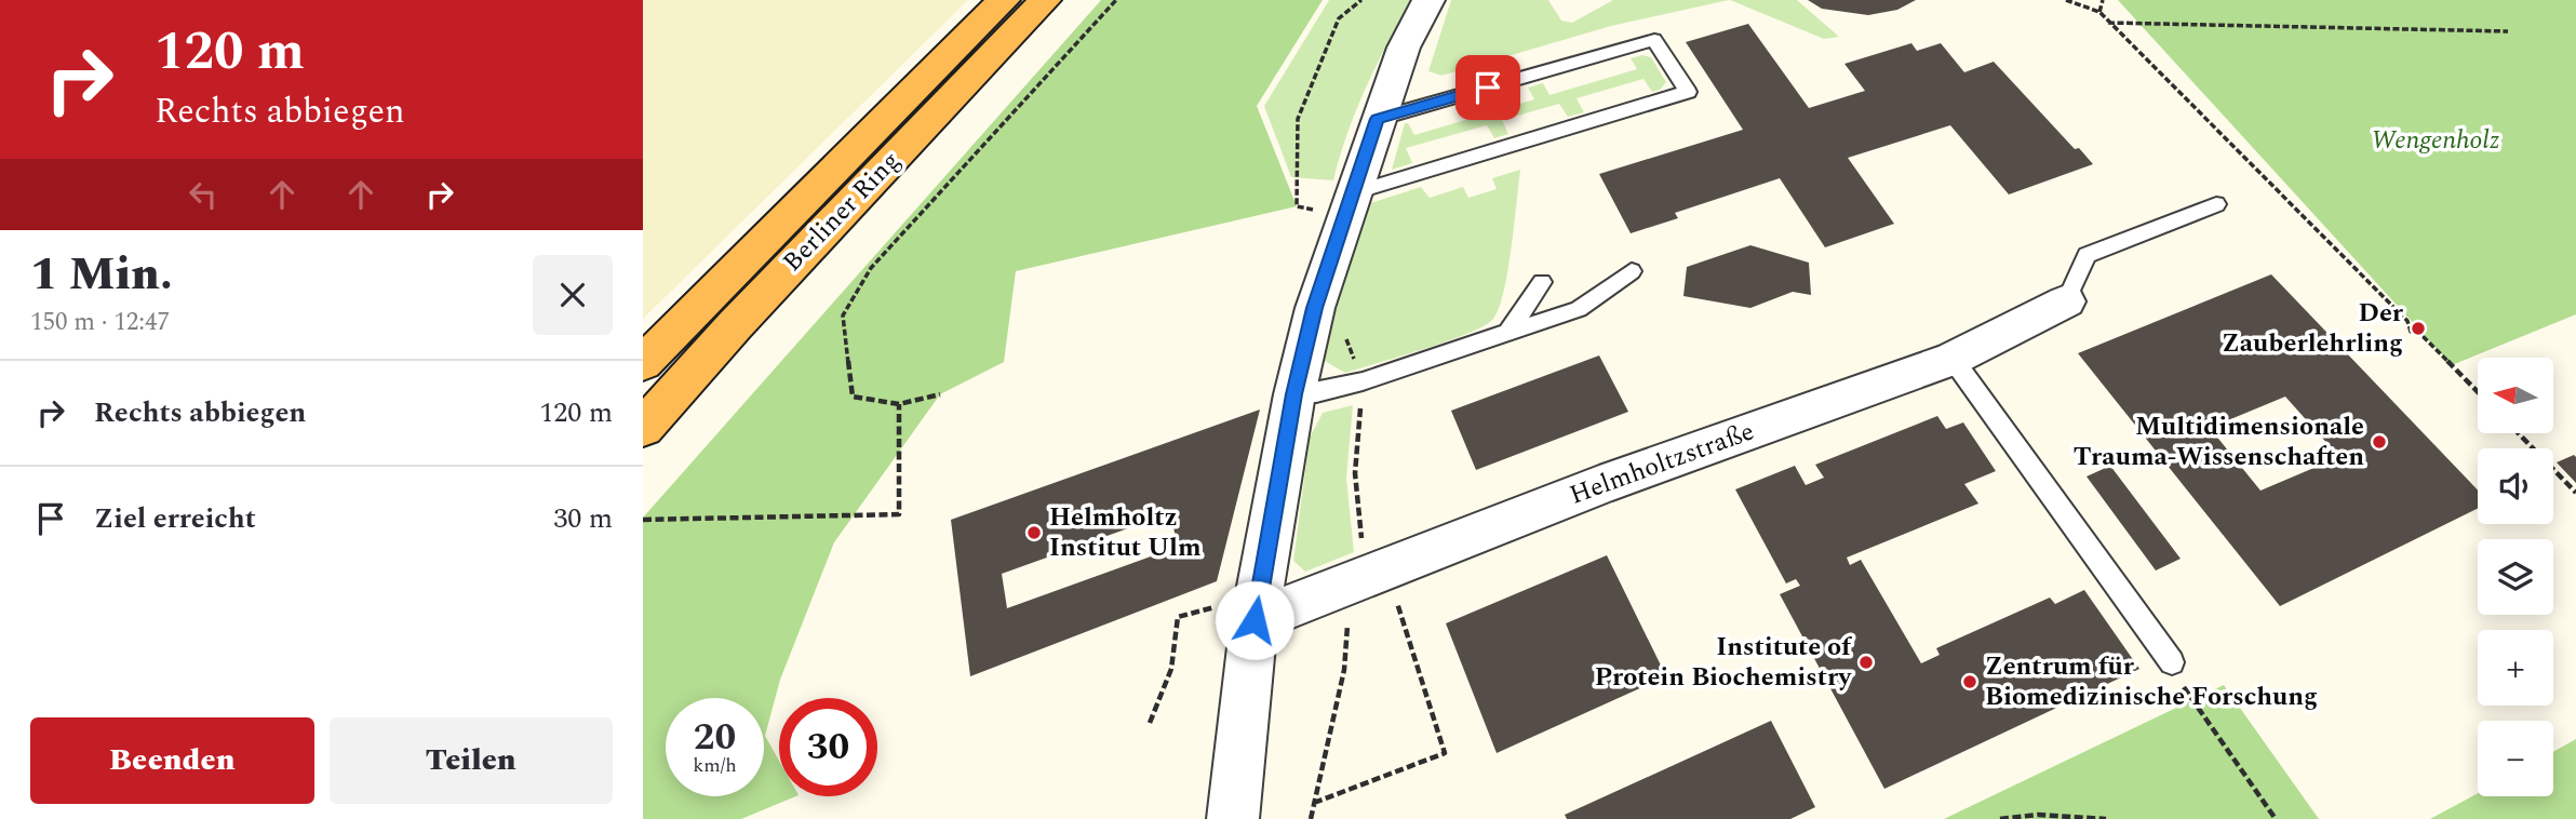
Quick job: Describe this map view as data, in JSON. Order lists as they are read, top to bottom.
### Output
{
  "streets": {
    "highway": ["Berliner Ring"],
    "street": ["Helmholtzstraße"]
  },
  "parks": ["Wengenholz"],
  "places": [
    "Der Zauberlehrling",
    "Multidimensionale Trauma-Wissenschaften",
    "Helmholtz Institut Ulm",
    "Institute of Protein Biochemistry",
    "Zentrum für Biomedizinische Forschung"
  ],
  "north": "left",
  "page": {
    "turn": ["120 m", "Rechts abbiegen"],
    "heading": ["1 Min.", "150 m · 12:47"],
    "map_buttons": ["+", "−"],
    "list": [
      {
        "name": "Rechts abbiegen",
        "value": "120 m"
      },
      {
        "name": "Ziel erreicht",
        "value": "30 m"
      }
    ],
    "speed": "20 km/h",
    "limit": "30",
    "buttons": ["Beenden", "Teilen"]
  }
}
